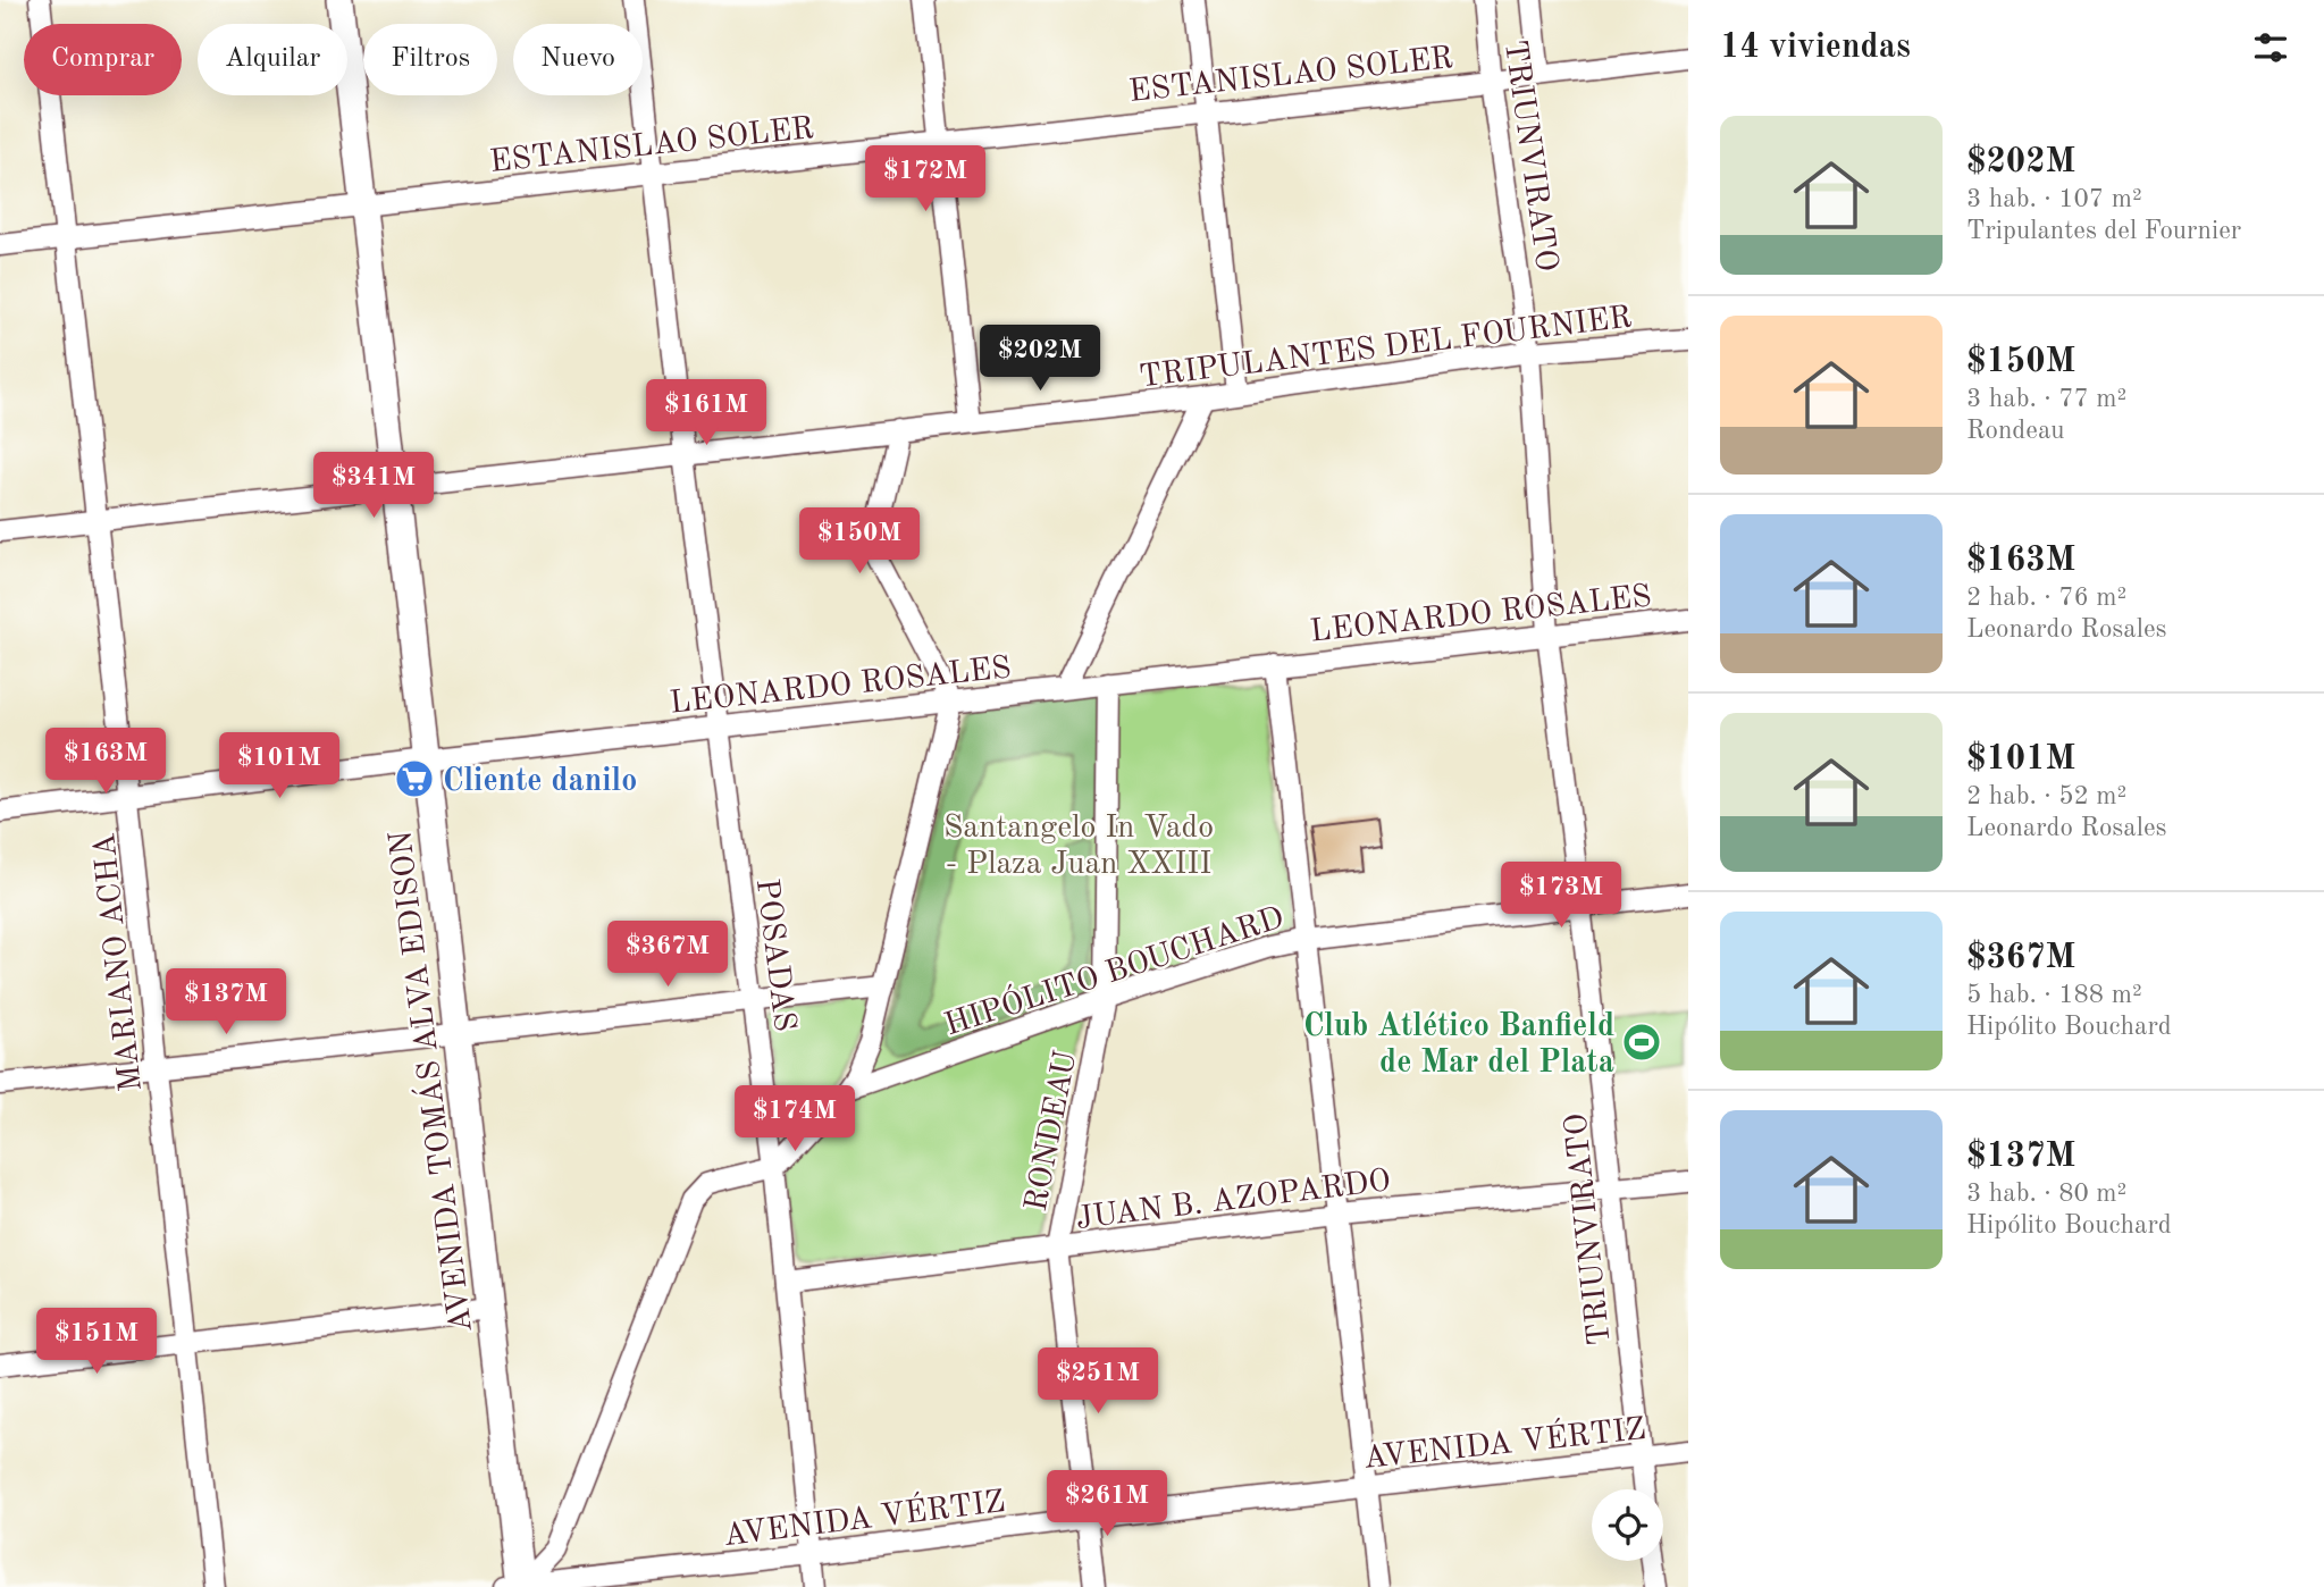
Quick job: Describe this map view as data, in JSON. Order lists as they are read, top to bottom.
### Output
{
  "streets": {
    "main road": ["AVENIDA TOMÁS ALVA EDISON"],
    "street": [
      "ESTANISLAO SOLER",
      "TRIUNVIRATO",
      "TRIPULANTES DEL FOURNIER",
      "LEONARDO ROSALES",
      "POSADAS",
      "MARIANO ACHA",
      "HIPÓLITO BOUCHARD",
      "RONDEAU",
      "JUAN B. AZOPARDO",
      "AVENIDA VÉRTIZ"
    ]
  },
  "crossings": [
    ["ESTANISLAO SOLER", "TRIUNVIRATO"],
    ["ESTANISLAO SOLER", "POSADAS"],
    ["ESTANISLAO SOLER", "MARIANO ACHA"],
    ["ESTANISLAO SOLER", "AVENIDA TOMÁS ALVA EDISON"],
    ["TRIUNVIRATO", "TRIPULANTES DEL FOURNIER"],
    ["TRIUNVIRATO", "LEONARDO ROSALES"],
    ["TRIUNVIRATO", "HIPÓLITO BOUCHARD"],
    ["TRIUNVIRATO", "JUAN B. AZOPARDO"],
    ["TRIUNVIRATO", "AVENIDA VÉRTIZ"],
    ["TRIPULANTES DEL FOURNIER", "POSADAS"],
    ["TRIPULANTES DEL FOURNIER", "MARIANO ACHA"],
    ["TRIPULANTES DEL FOURNIER", "AVENIDA TOMÁS ALVA EDISON"],
    ["LEONARDO ROSALES", "POSADAS"],
    ["LEONARDO ROSALES", "MARIANO ACHA"],
    ["LEONARDO ROSALES", "AVENIDA TOMÁS ALVA EDISON"],
    ["LEONARDO ROSALES", "RONDEAU"],
    ["POSADAS", "JUAN B. AZOPARDO"],
    ["POSADAS", "AVENIDA VÉRTIZ"],
    ["HIPÓLITO BOUCHARD", "RONDEAU"],
    ["AVENIDA TOMÁS ALVA EDISON", "AVENIDA VÉRTIZ"],
    ["RONDEAU", "JUAN B. AZOPARDO"],
    ["RONDEAU", "AVENIDA VÉRTIZ"]
  ],
  "parks": ["Santangelo In Vado - Plaza Juan XXIII"],
  "places": {
    "supermarket": ["Cliente danilo"],
    "sports": ["Club Atlético Banfield de Mar del Plata"]
  },
  "page": {
    "heading": "14 viviendas",
    "chip": [
      "Comprar",
      "Alquilar",
      "Filtros",
      "Nuevo"
    ],
    "list": [
      {
        "name": "$202M",
        "note": "3 hab. · 107 m² · Tripulantes del Fournier"
      },
      {
        "name": "$150M",
        "note": "3 hab. · 77 m² · Rondeau"
      },
      {
        "name": "$163M",
        "note": "2 hab. · 76 m² · Leonardo Rosales"
      },
      {
        "name": "$101M",
        "note": "2 hab. · 52 m² · Leonardo Rosales"
      },
      {
        "name": "$367M",
        "note": "5 hab. · 188 m² · Hipólito Bouchard"
      },
      {
        "name": "$137M",
        "note": "3 hab. · 80 m² · Hipólito Bouchard"
      }
    ],
    "price": [
      "$172M",
      "$202M",
      "$161M",
      "$341M",
      "$150M",
      "$163M",
      "$101M",
      "$173M",
      "$367M",
      "$137M",
      "$174M",
      "$151M",
      "$251M",
      "$261M"
    ]
  }
}
